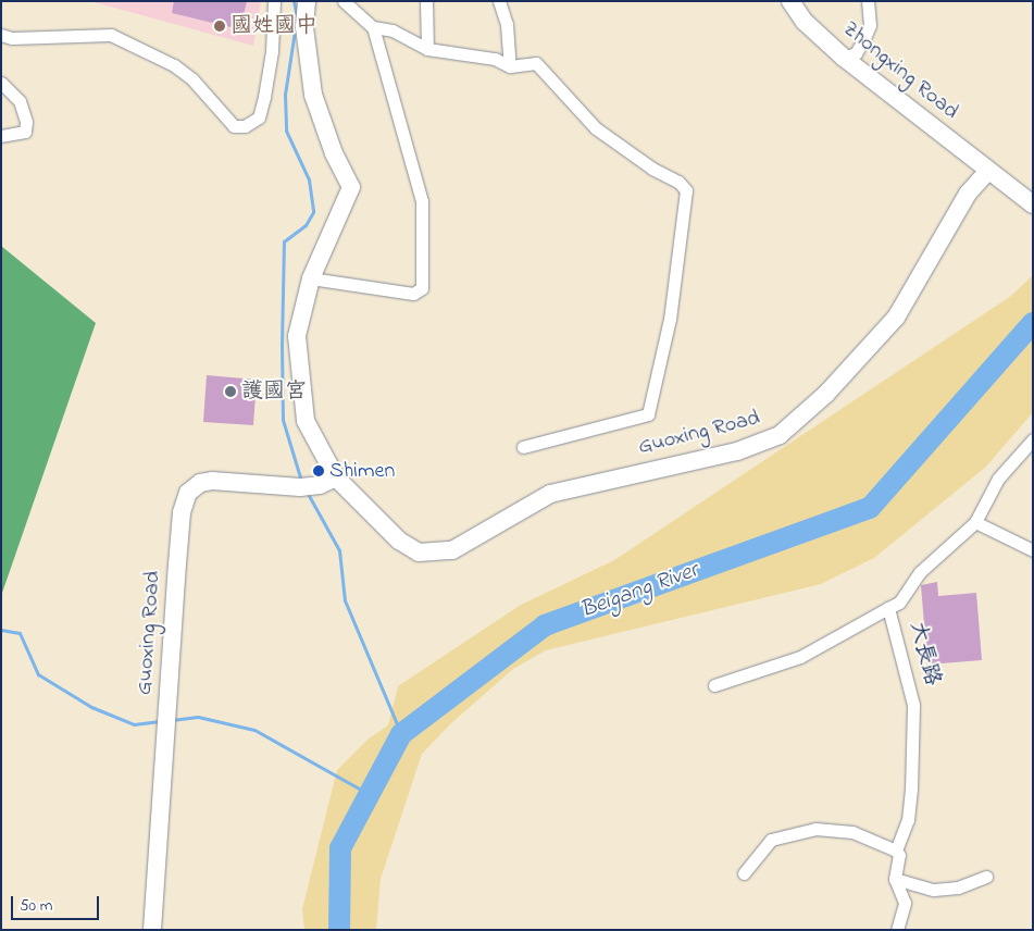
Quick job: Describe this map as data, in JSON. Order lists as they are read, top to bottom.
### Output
{
  "streets": {
    "street": ["Zhongxing Road", "Guoxing Road", "大長路"]
  },
  "crossings": [
    ["Zhongxing Road", "Guoxing Road"]
  ],
  "water": ["Beigang River"],
  "places": ["國姓國中", "護國宮", "Shimen"],
  "scale_bar": "50 m"
}
